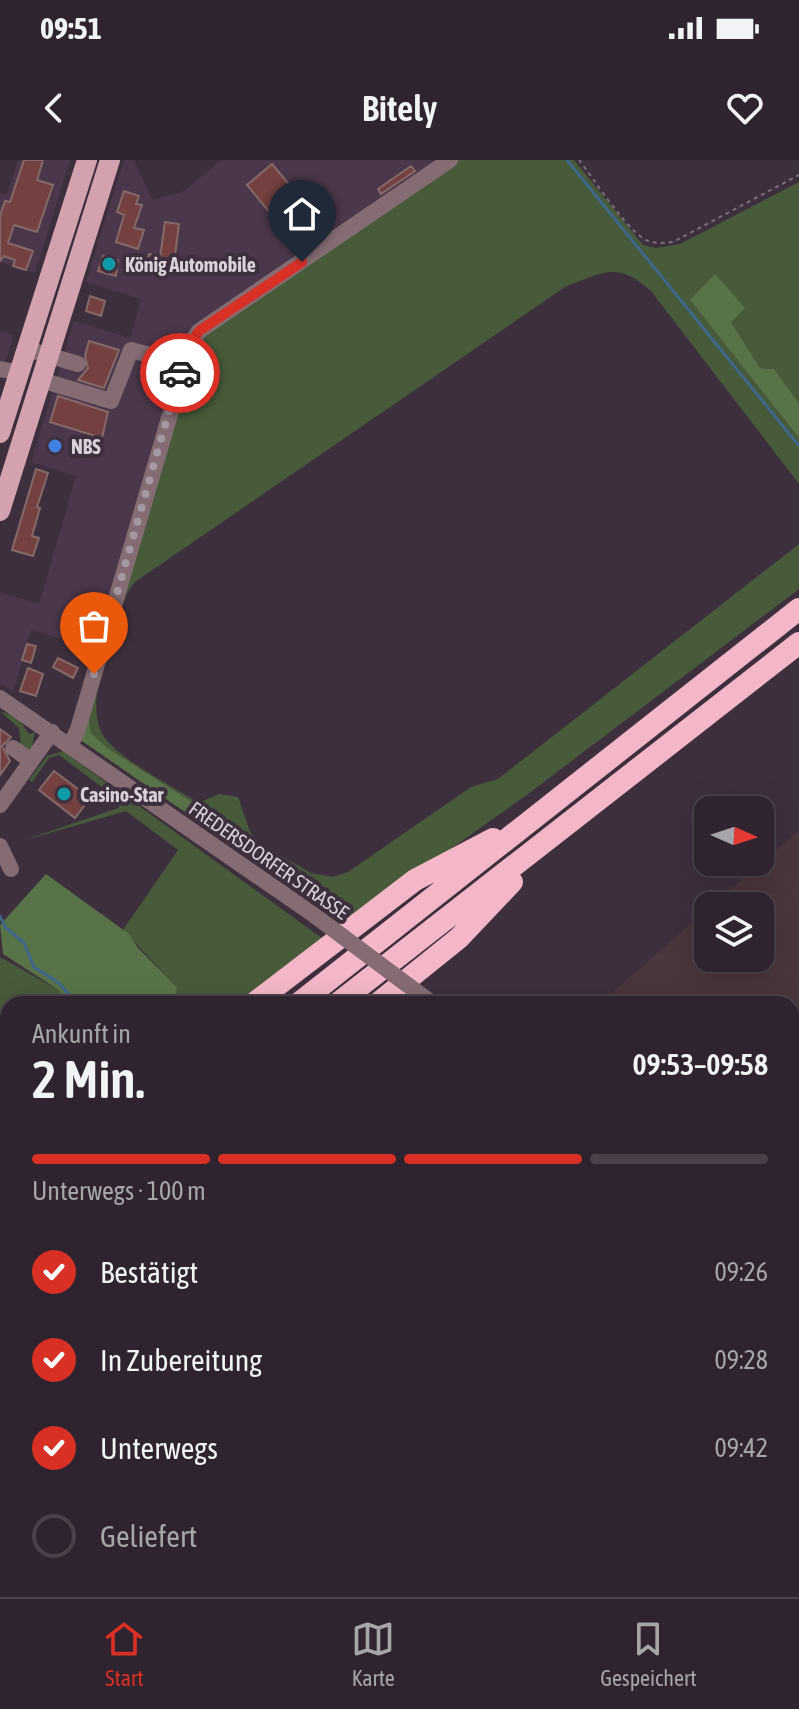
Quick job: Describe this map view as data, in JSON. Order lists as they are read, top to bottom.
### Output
{
  "streets": {
    "street": ["FREDERSDORFER STRASSE"]
  },
  "places": ["König Automobile", "NBS", "Casino-Star"],
  "north": "right",
  "page": {
    "status": "09:51",
    "header": "Bitely",
    "heading": ["2 Min.", "Ankunft in", "09:53–09:58"],
    "bar": "Unterwegs · 100 m",
    "list": [
      ["Bestätigt", "09:26"],
      ["In Zubereitung", "09:28"],
      ["Unterwegs", "09:42"],
      "Geliefert"
    ],
    "tabs": ["Start", "Karte", "Gespeichert"]
  }
}
